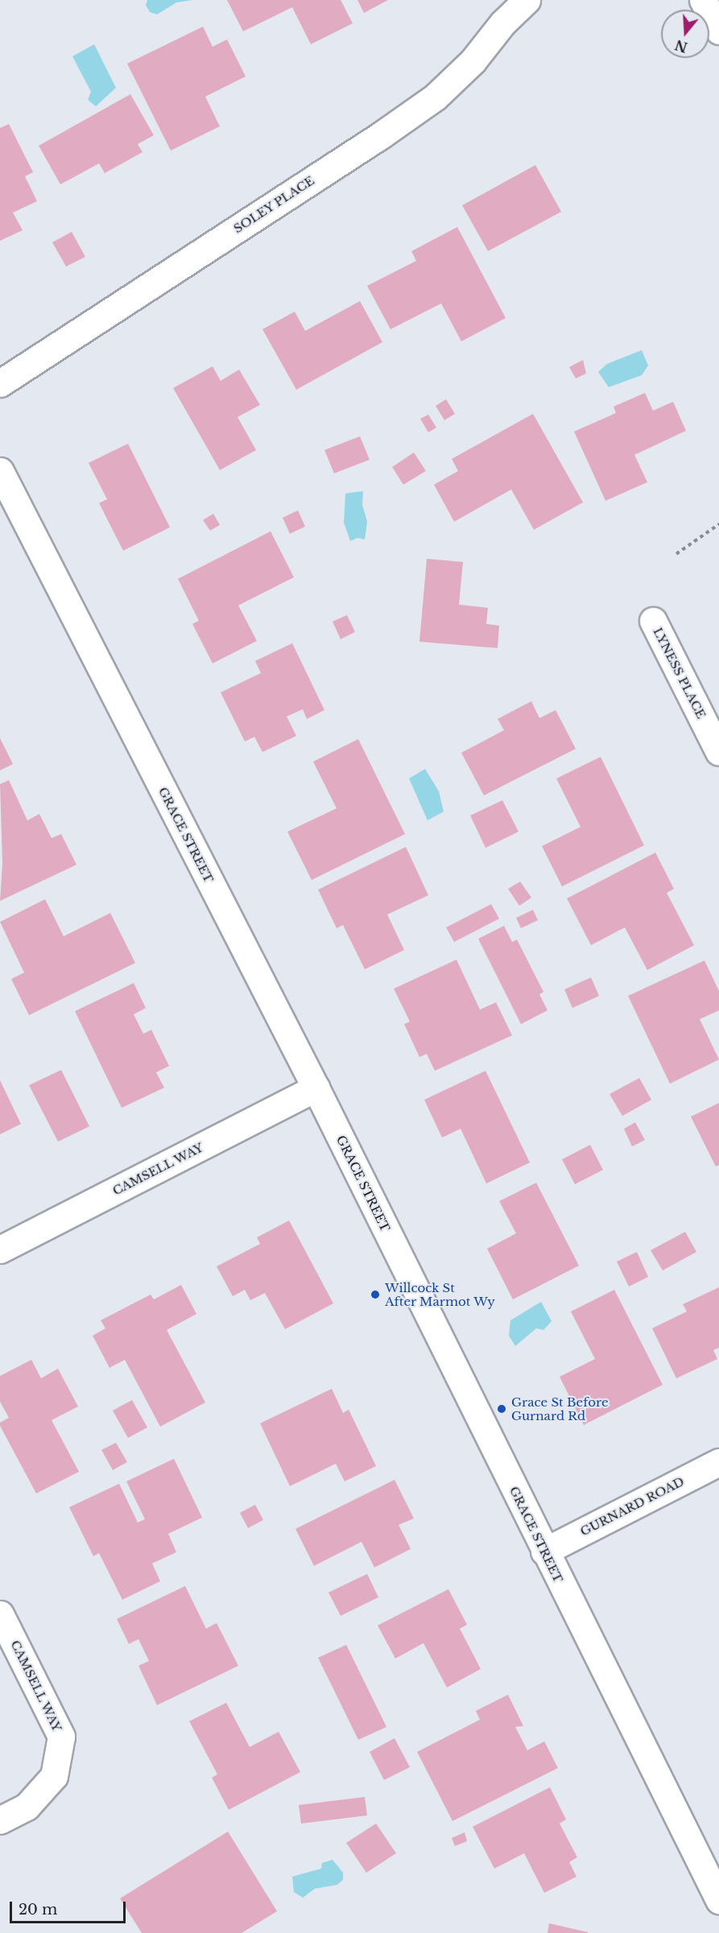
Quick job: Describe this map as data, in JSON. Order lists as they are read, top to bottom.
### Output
{
  "streets": {
    "street": [
      "SOLEY PLACE",
      "LYNESS PLACE",
      "GRACE STREET",
      "CAMSELL WAY",
      "GURNARD ROAD"
    ]
  },
  "crossings": [
    ["GRACE STREET", "CAMSELL WAY"],
    ["GRACE STREET", "GURNARD ROAD"]
  ],
  "places": ["Willcock St After Marmot Wy", "Grace St Before Gurnard Rd"],
  "scale_bar": "20 m",
  "north": "bottom"
}
